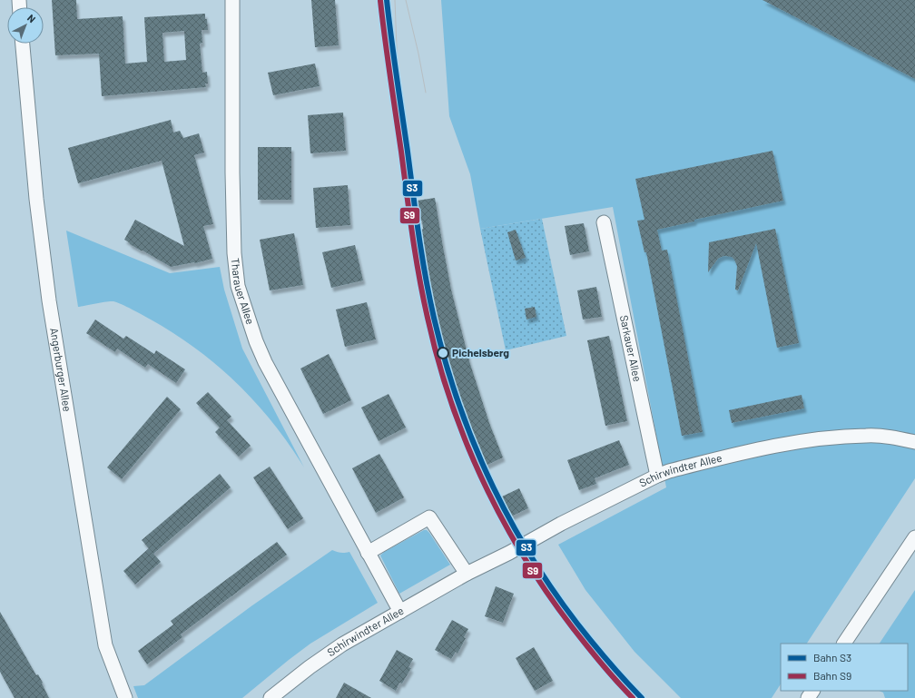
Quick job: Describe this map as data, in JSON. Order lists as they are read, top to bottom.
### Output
{
  "streets": {
    "street": [
      "Tharauer Allee",
      "Sarkauer Allee",
      "Angerburger Allee",
      "Schirwindter Allee"
    ]
  },
  "crossings": [
    ["Tharauer Allee", "Schirwindter Allee"],
    ["Sarkauer Allee", "Schirwindter Allee"]
  ],
  "places": ["Pichelsberg"],
  "lines": ["rail line S3", "rail line S9"],
  "legend": ["Bahn S3", "Bahn S9"],
  "north": "top right"
}
